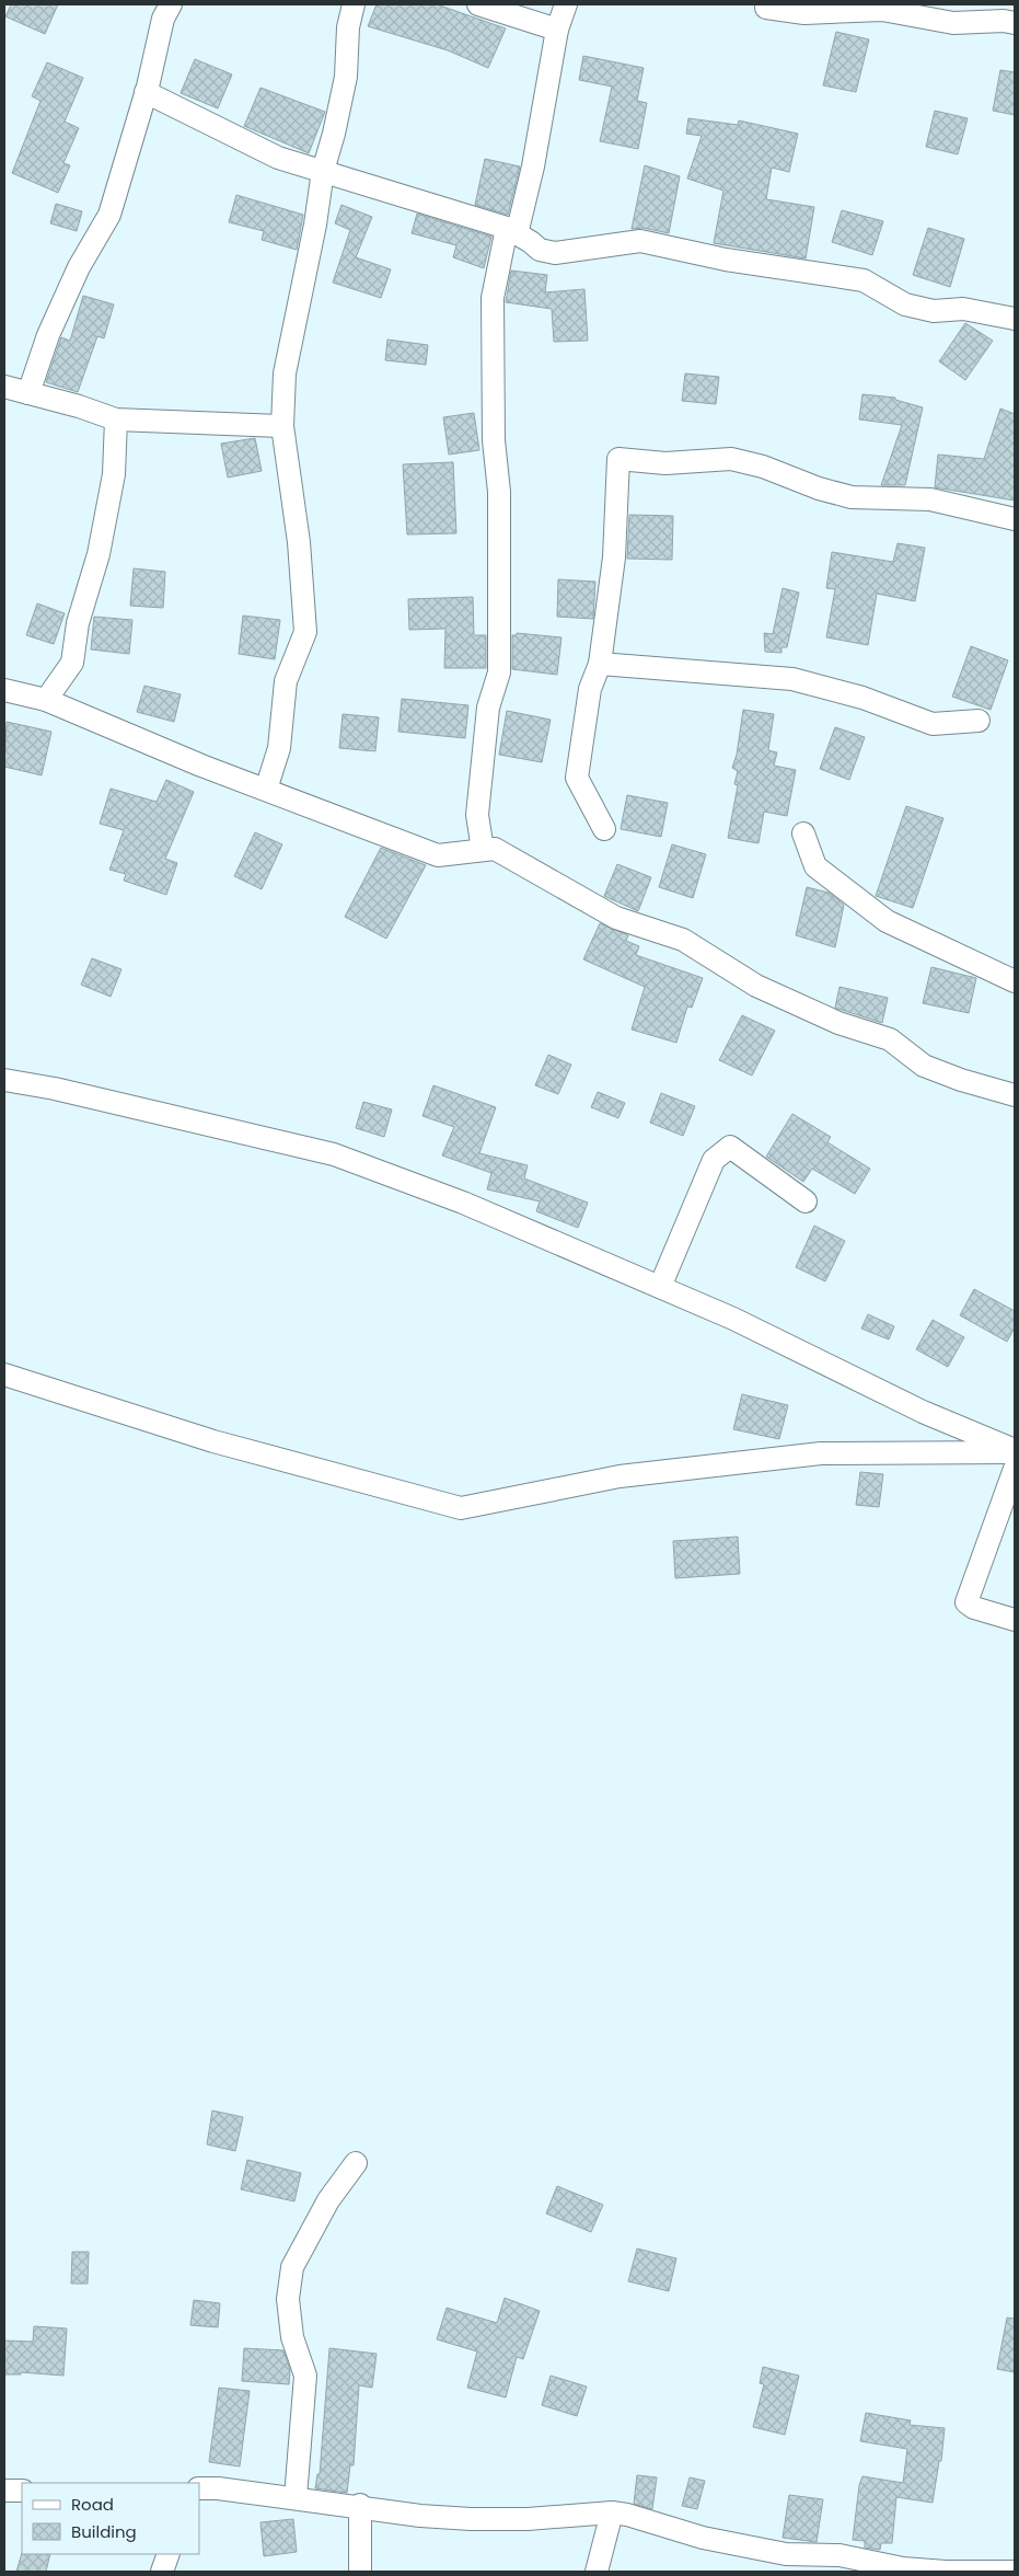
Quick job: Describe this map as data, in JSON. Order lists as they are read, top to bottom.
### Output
{
  "legend": ["Road", "Building"]
}
